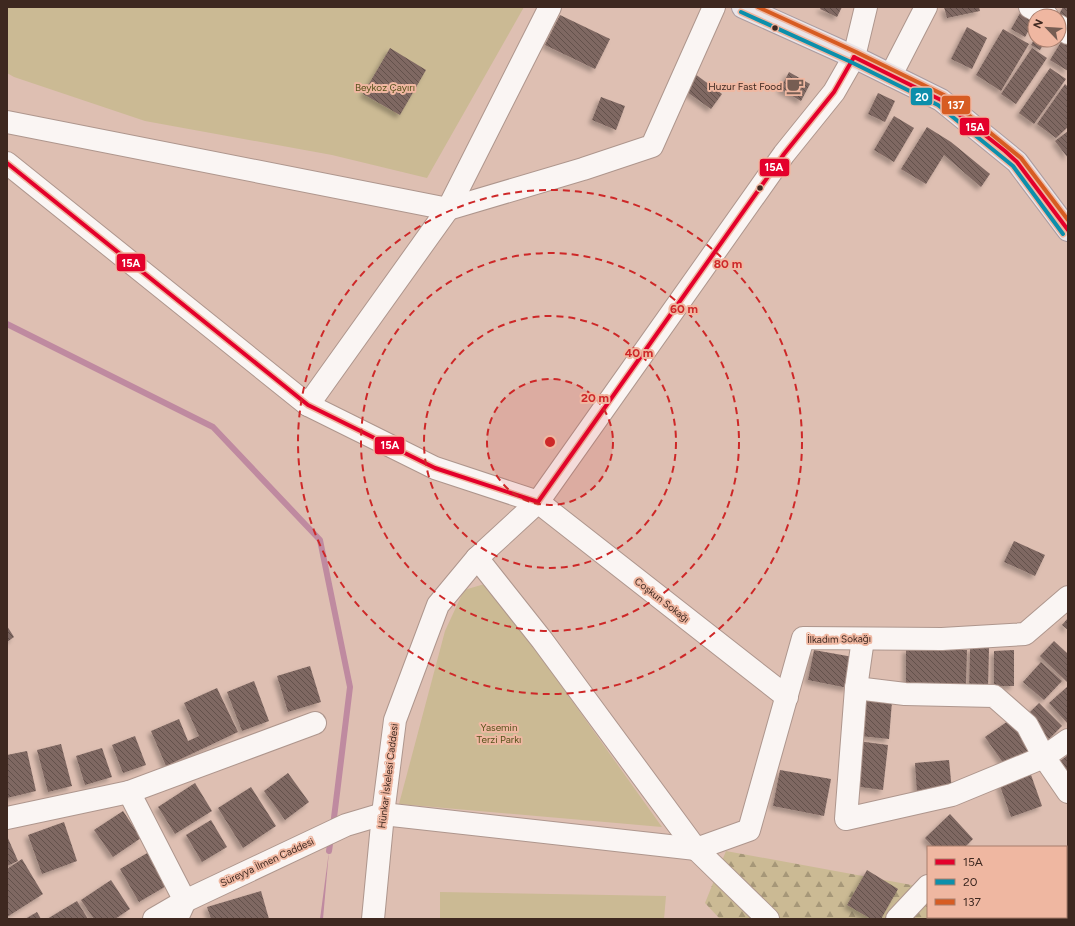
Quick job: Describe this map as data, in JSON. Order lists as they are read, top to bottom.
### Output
{
  "streets": {
    "street": [
      "Coşkun Sokağı",
      "İlkadım Sokağı",
      "Hünkar İskelesi Caddesi",
      "Süreyya İlmen Caddesi"
    ]
  },
  "crossings": [
    ["Coşkun Sokağı", "İlkadım Sokağı"],
    ["Coşkun Sokağı", "Hünkar İskelesi Caddesi"],
    ["Hünkar İskelesi Caddesi", "Süreyya İlmen Caddesi"]
  ],
  "parks": ["Beykoz Çayırı", "Yasemin Terzi Parkı"],
  "places": {
    "cafe": ["Huzur Fast Food"]
  },
  "lines": ["transit line 137", "transit line 20", "transit line 15A"],
  "legend": ["15A", "20", "137"],
  "north": "top left",
  "rings": [
    "80 m",
    "60 m",
    "40 m",
    "20 m"
  ]
}
